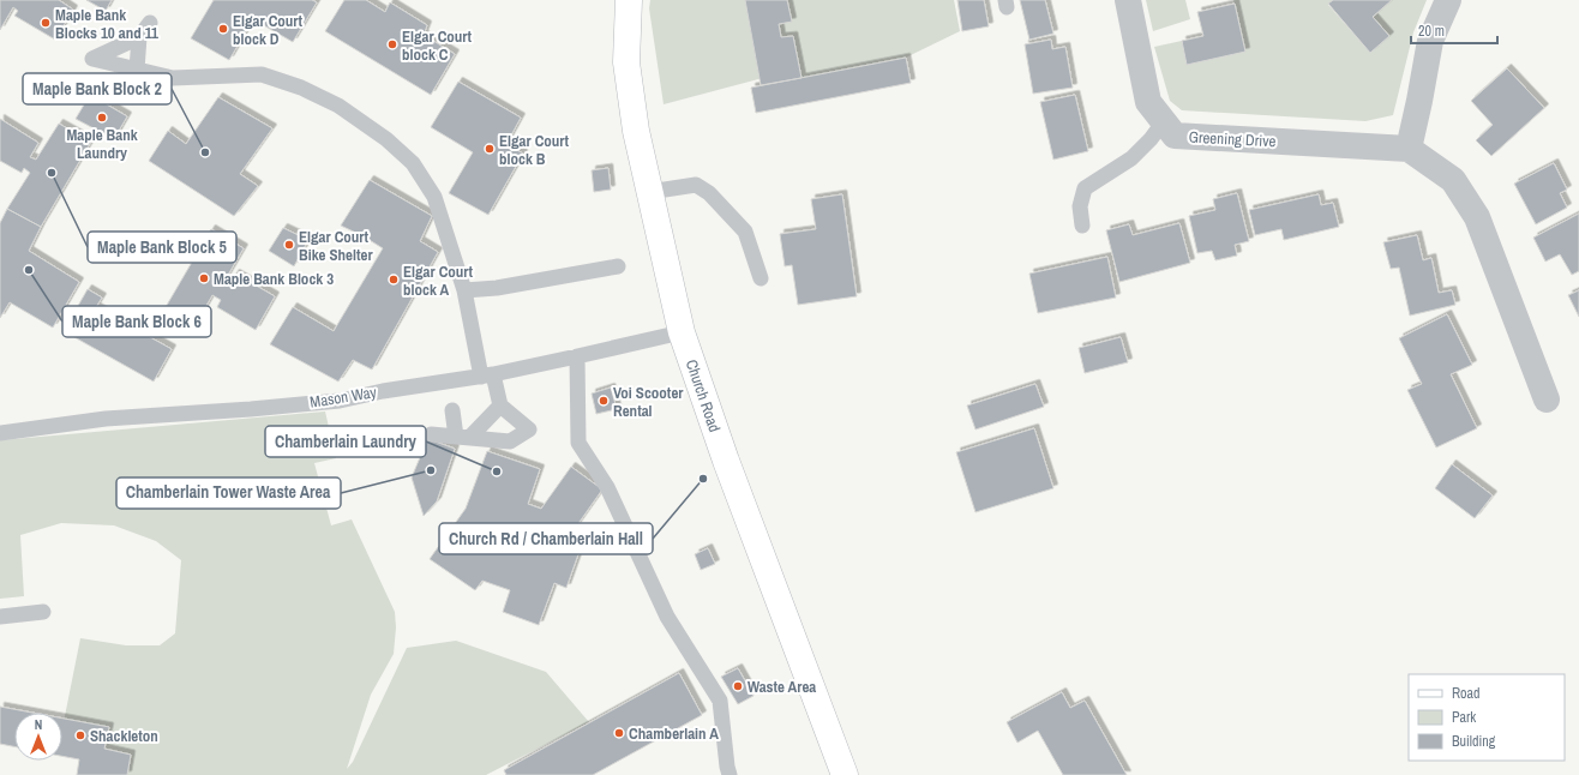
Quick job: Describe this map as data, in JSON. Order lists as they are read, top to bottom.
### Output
{
  "streets": {
    "main road": ["Church Road"],
    "street": ["Greening Drive"],
    "lane": ["Mason Way"]
  },
  "crossings": [
    ["Church Road", "Mason Way"]
  ],
  "places": [
    "Maple Bank Blocks 10 and 11",
    "Elgar Court block D",
    "Elgar Court block C",
    "Maple Bank Laundry",
    "Elgar Court block B",
    "Maple Bank Block 2",
    "Maple Bank Block 5",
    "Elgar Court Bike Shelter",
    "Maple Bank Block 6",
    "Maple Bank Block 3",
    "Elgar Court block A",
    "Voi Scooter Rental",
    "Chamberlain Tower Waste Area",
    "Chamberlain Laundry",
    "Church Rd / Chamberlain Hall",
    "Waste Area",
    "Chamberlain A",
    "Shackleton"
  ],
  "legend": ["Road", "Park", "Building"],
  "scale_bar": "20 m",
  "north": "top"
}
